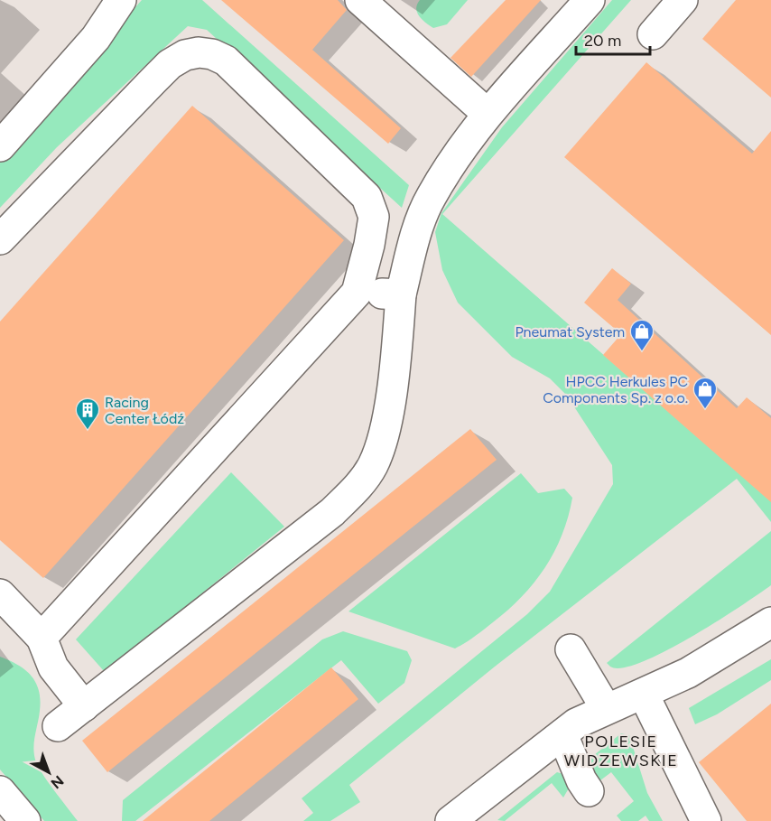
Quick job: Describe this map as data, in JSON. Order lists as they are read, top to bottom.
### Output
{
  "districts": ["POLESIE WIDZEWSKIE"],
  "places": {
    "shop": ["Pneumat System", "HPCC Herkules PC Components Sp. z o.o."],
    "building": ["Racing Center Łódź"]
  },
  "scale_bar": "20 m",
  "north": "bottom right"
}
